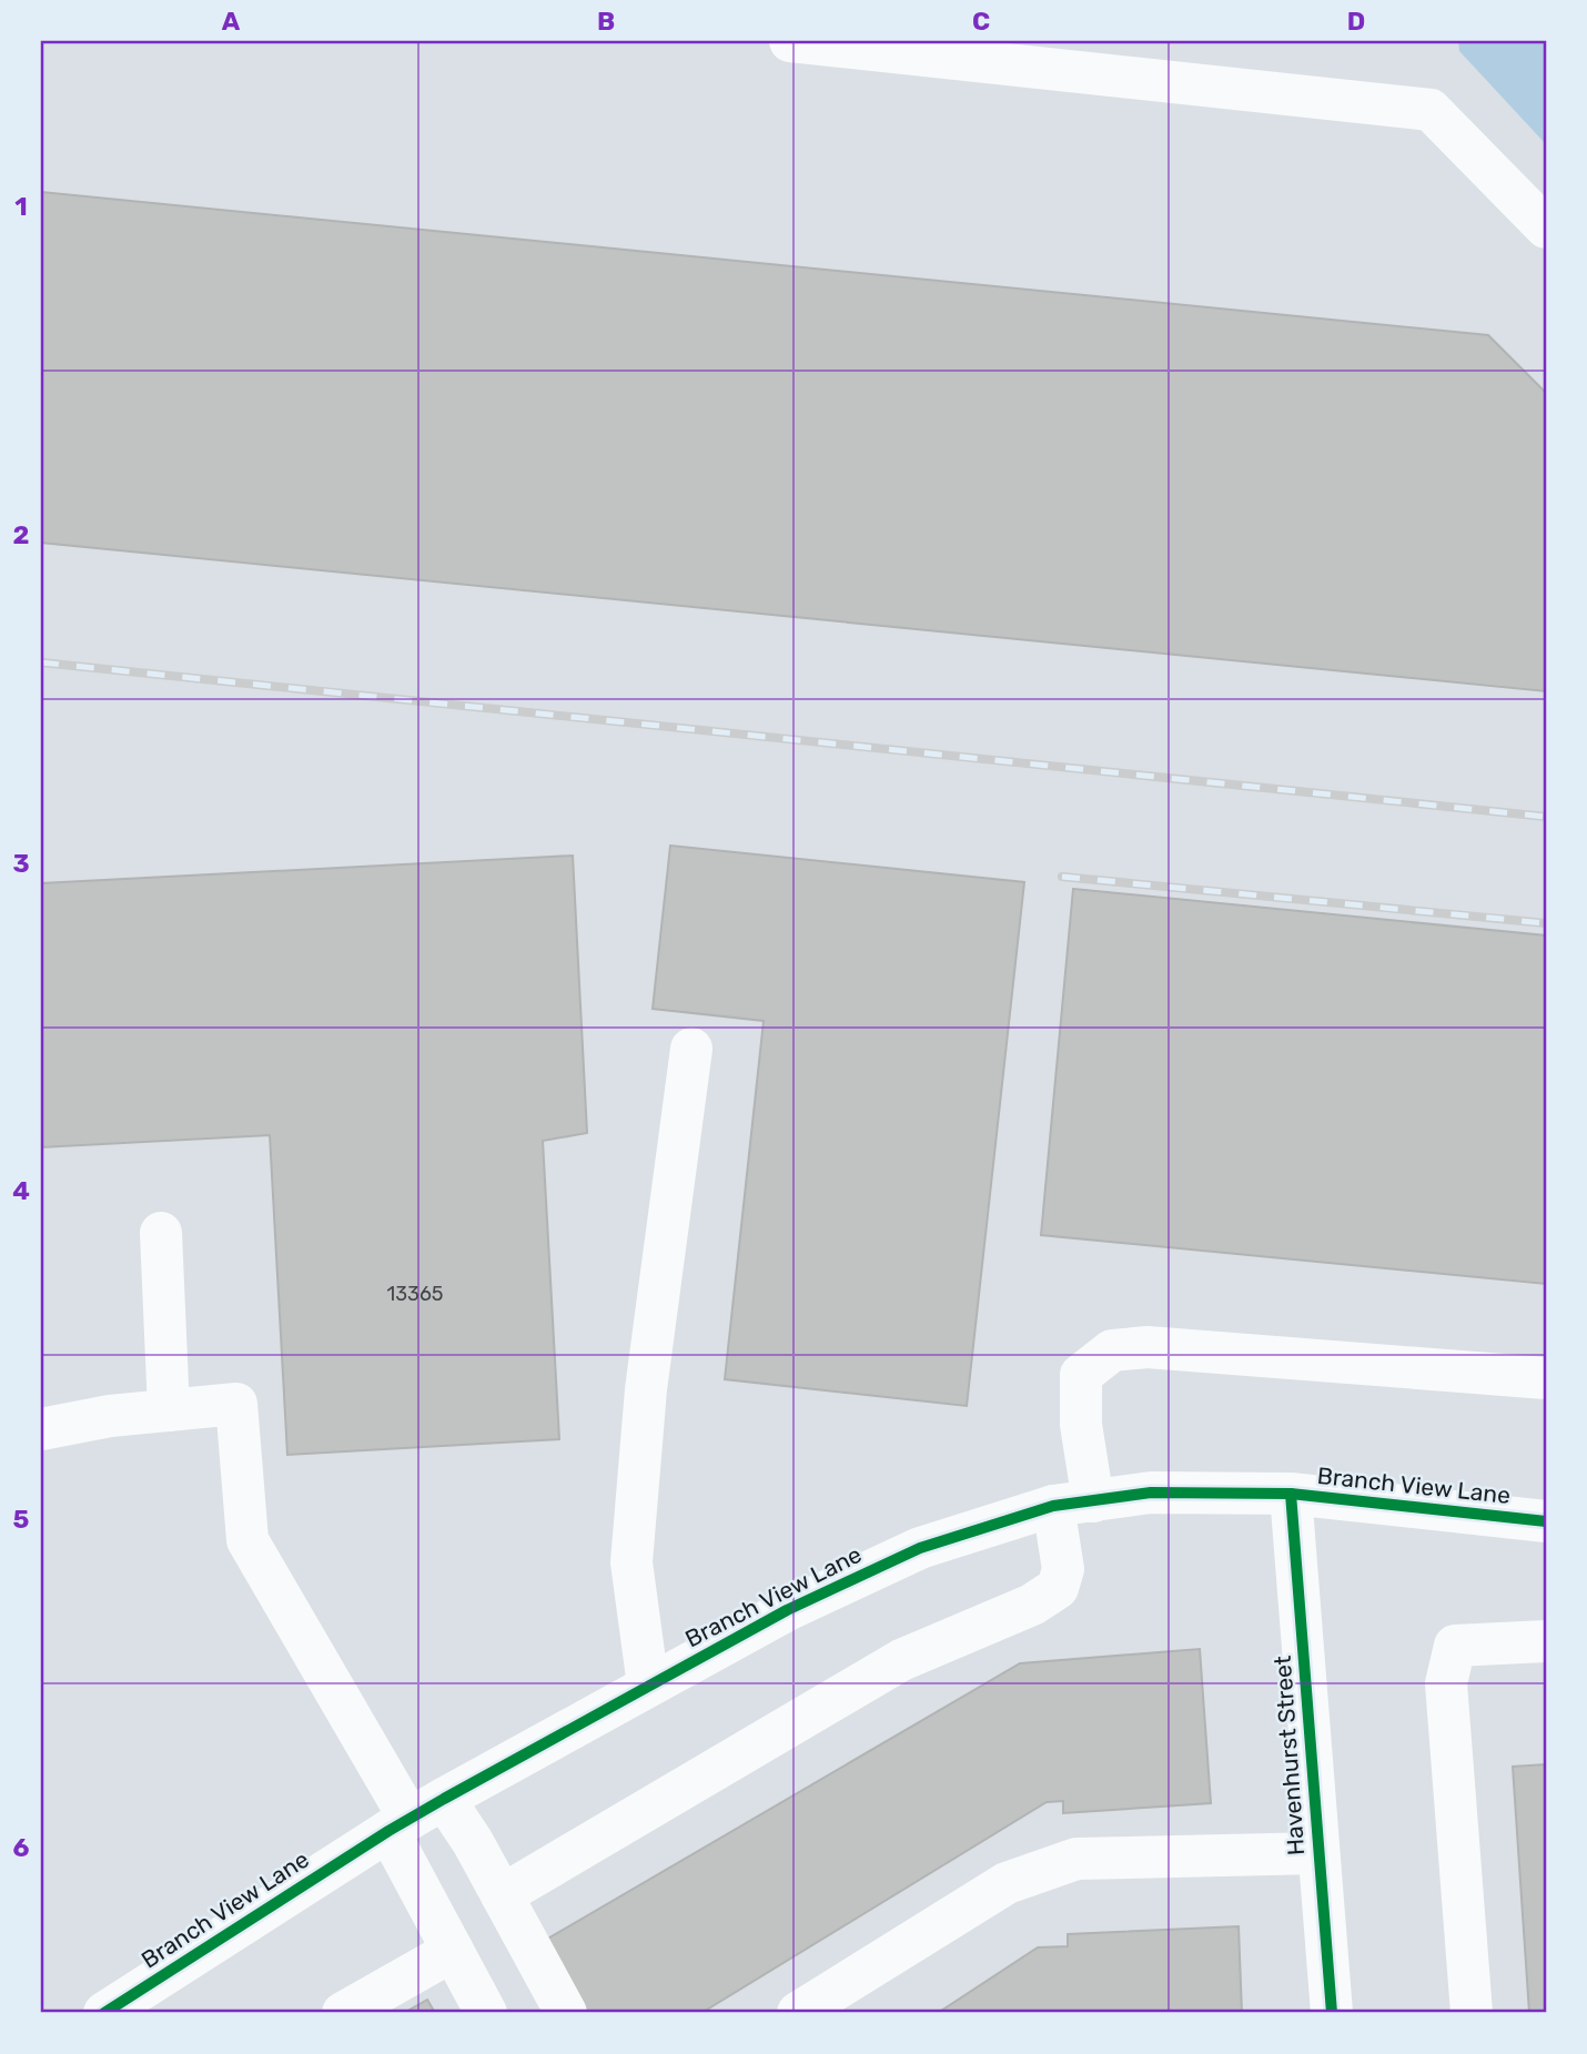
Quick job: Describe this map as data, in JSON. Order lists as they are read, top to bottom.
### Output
{
  "streets": {
    "street": ["Branch View Lane", "Havenhurst Street"]
  },
  "crossings": [
    ["Branch View Lane", "Havenhurst Street"]
  ],
  "house_numbers": ["13365"],
  "grid": {
    "columns": [
      "A",
      "B",
      "C",
      "D"
    ],
    "rows": [
      "1",
      "2",
      "3",
      "4",
      "5",
      "6"
    ]
  }
}
